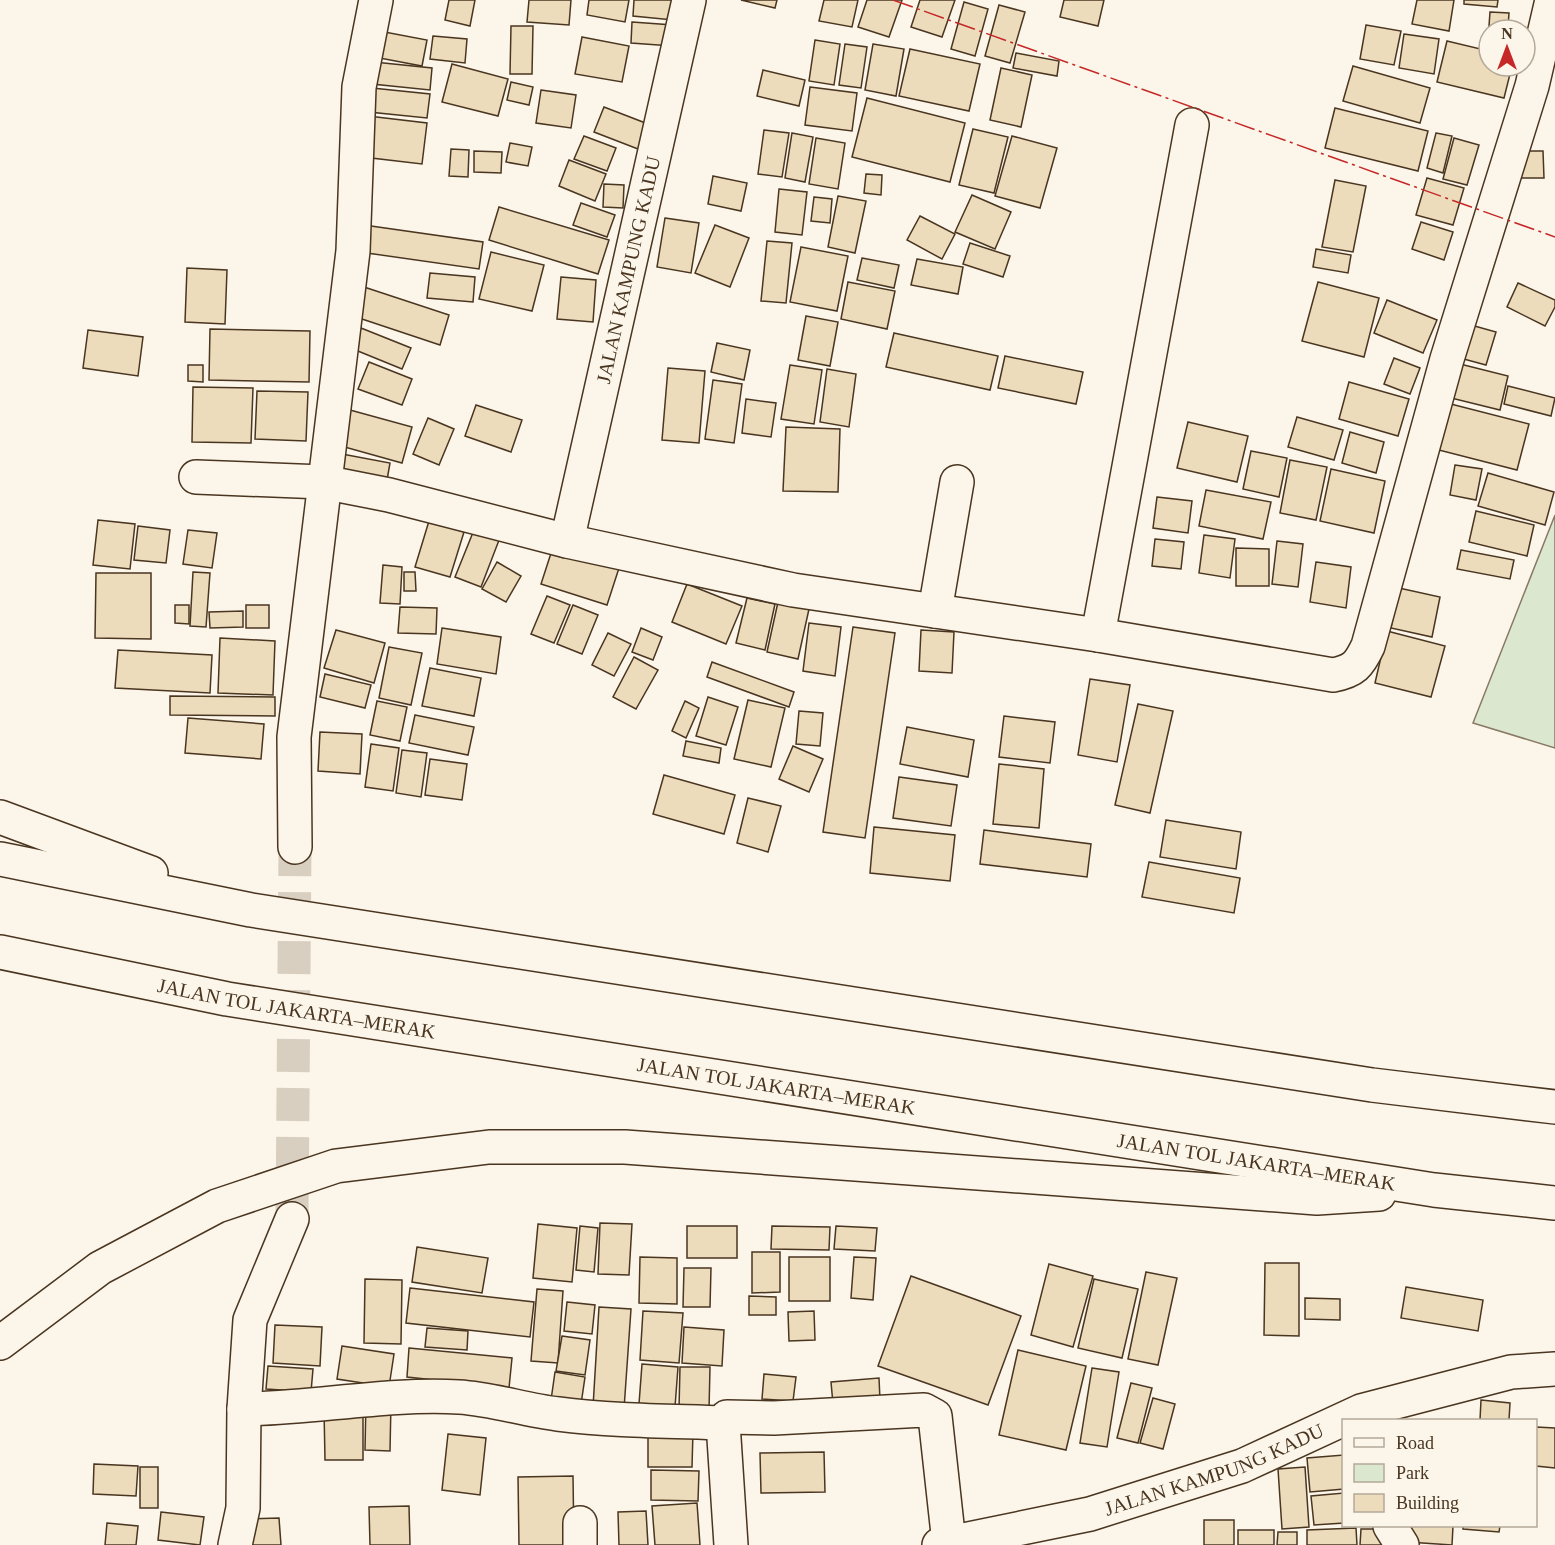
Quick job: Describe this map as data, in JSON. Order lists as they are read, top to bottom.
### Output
{
  "streets": {
    "main road": ["JALAN KAMPUNG KADU", "JALAN TOL JAKARTA–MERAK"]
  },
  "legend": ["Road", "Park", "Building"],
  "north": "top"
}
